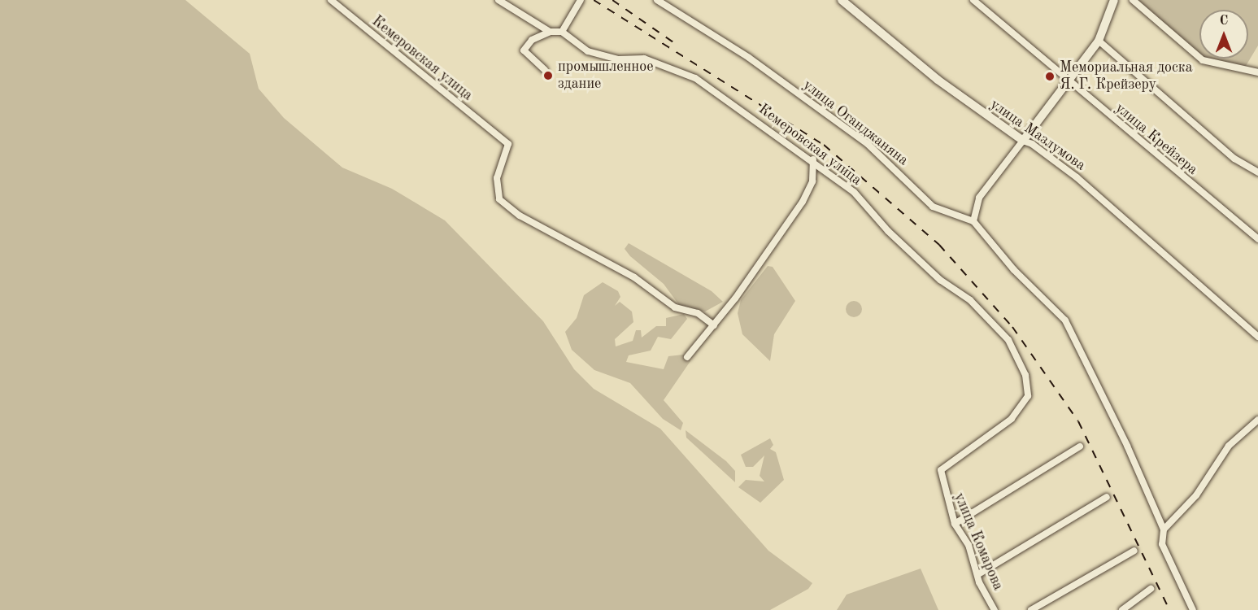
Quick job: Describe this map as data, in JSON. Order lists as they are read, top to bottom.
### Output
{
  "streets": {
    "street": [
      "Кемеровская улица",
      "улица Оганджаняна",
      "улица Мазлумова",
      "улица Крейзера",
      "улица Комарова"
    ]
  },
  "crossings": [
    ["Кемеровская улица", "улица Комарова"]
  ],
  "places": ["промышленное здание", "Мемориальная доска Я. Г. Крейзеру"],
  "north": "top"
}
